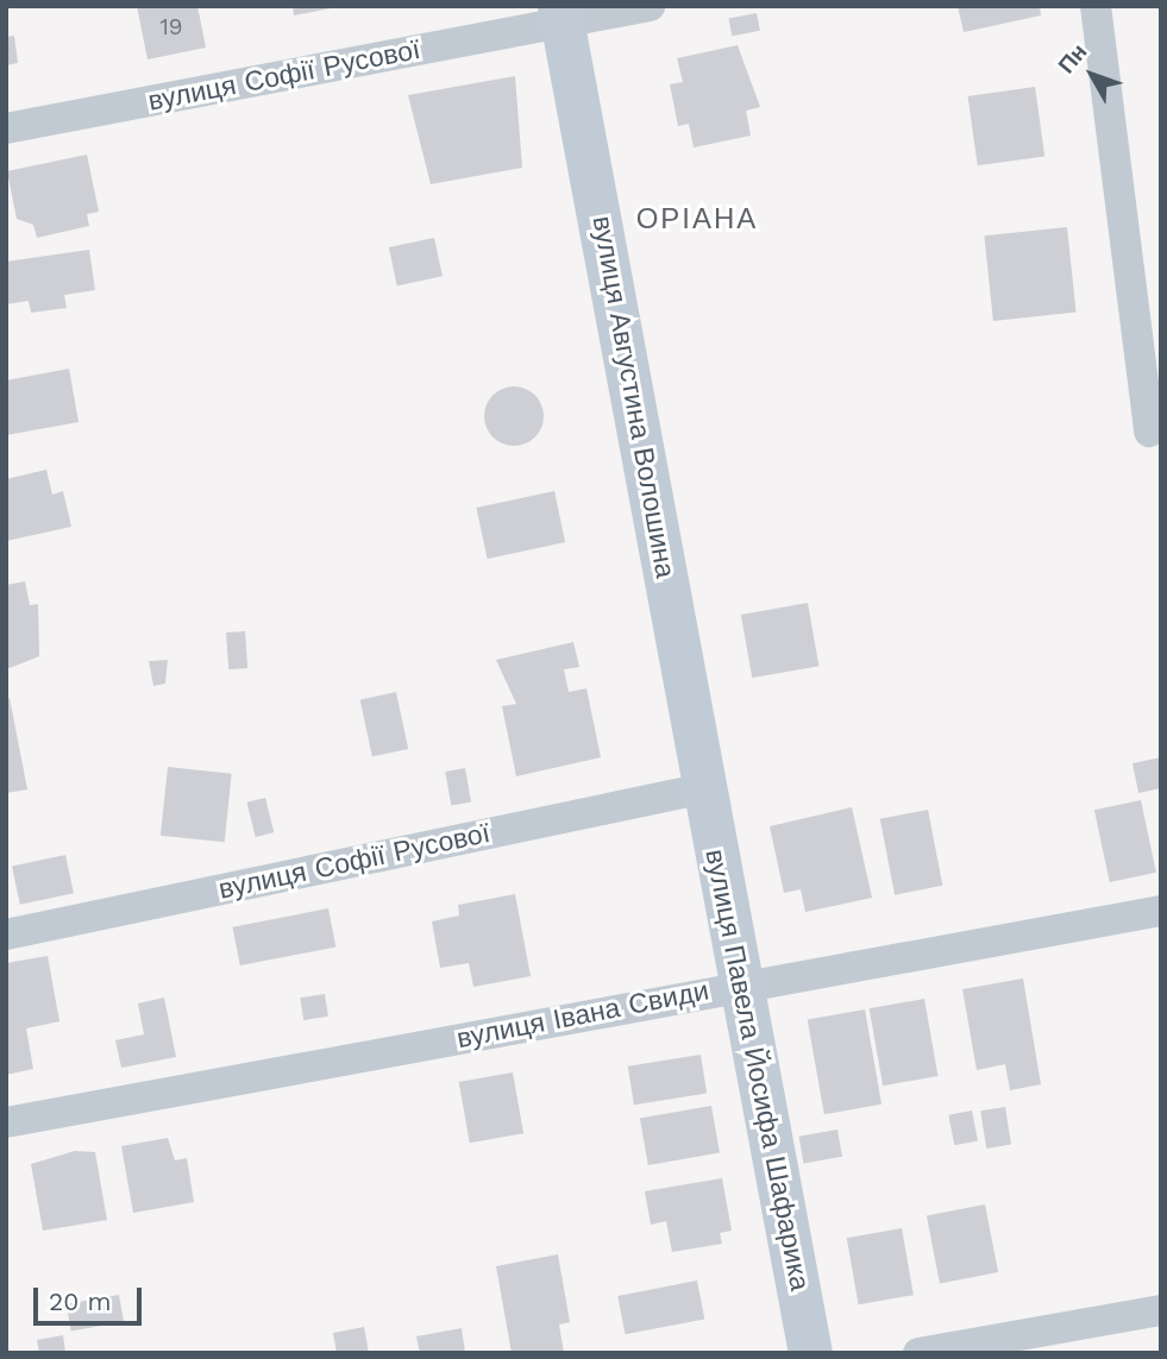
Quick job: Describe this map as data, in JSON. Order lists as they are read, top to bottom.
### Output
{
  "streets": {
    "street": [
      "вулиця Софії Русової",
      "вулиця Августина Волошина",
      "вулиця Івана Свиди",
      "вулиця Павела Йосифа Шафарика"
    ]
  },
  "crossings": [
    ["вулиця Софії Русової", "вулиця Августина Волошина"],
    ["вулиця Софії Русової", "вулиця Павела Йосифа Шафарика"],
    ["вулиця Августина Волошина", "вулиця Павела Йосифа Шафарика"],
    ["вулиця Івана Свиди", "вулиця Павела Йосифа Шафарика"]
  ],
  "districts": ["ОРІАНА"],
  "house_numbers": ["19"],
  "scale_bar": "20 m",
  "north": "top left"
}
